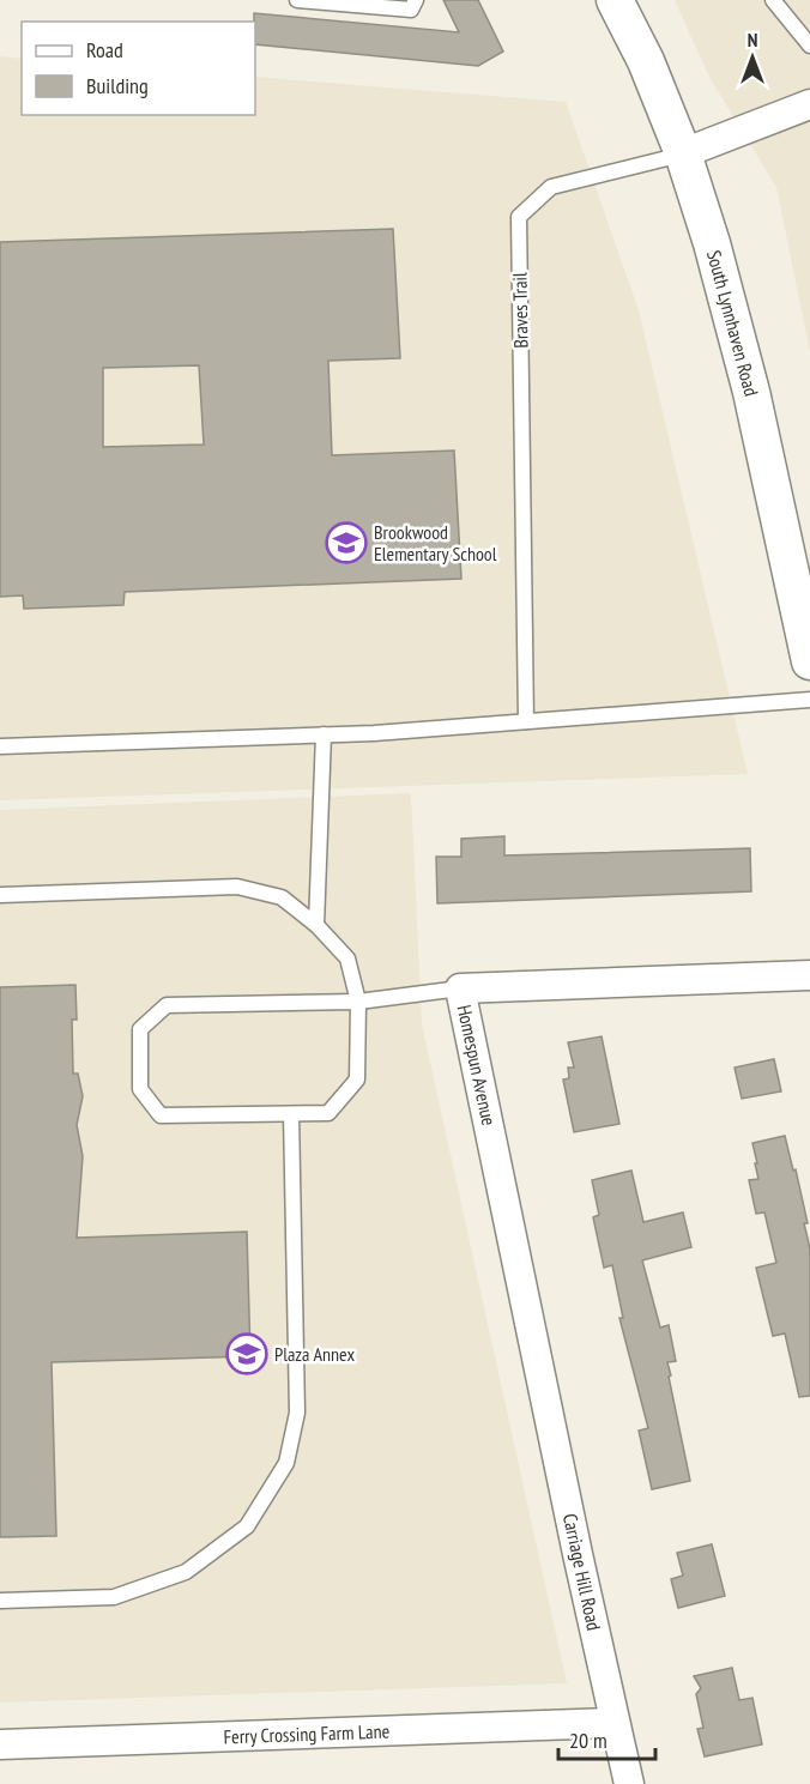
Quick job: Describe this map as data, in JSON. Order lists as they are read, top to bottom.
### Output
{
  "streets": {
    "street": [
      "Braves Trail",
      "South Lynnhaven Road",
      "Homespun Avenue",
      "Carriage Hill Road",
      "Ferry Crossing Farm Lane"
    ]
  },
  "crossings": [
    ["Braves Trail", "South Lynnhaven Road"],
    ["Homespun Avenue", "Carriage Hill Road"],
    ["Carriage Hill Road", "Ferry Crossing Farm Lane"]
  ],
  "places": {
    "school or university": ["Brookwood Elementary School", "Plaza Annex"]
  },
  "legend": ["Road", "Building"],
  "scale_bar": "20 m",
  "north": "top"
}
